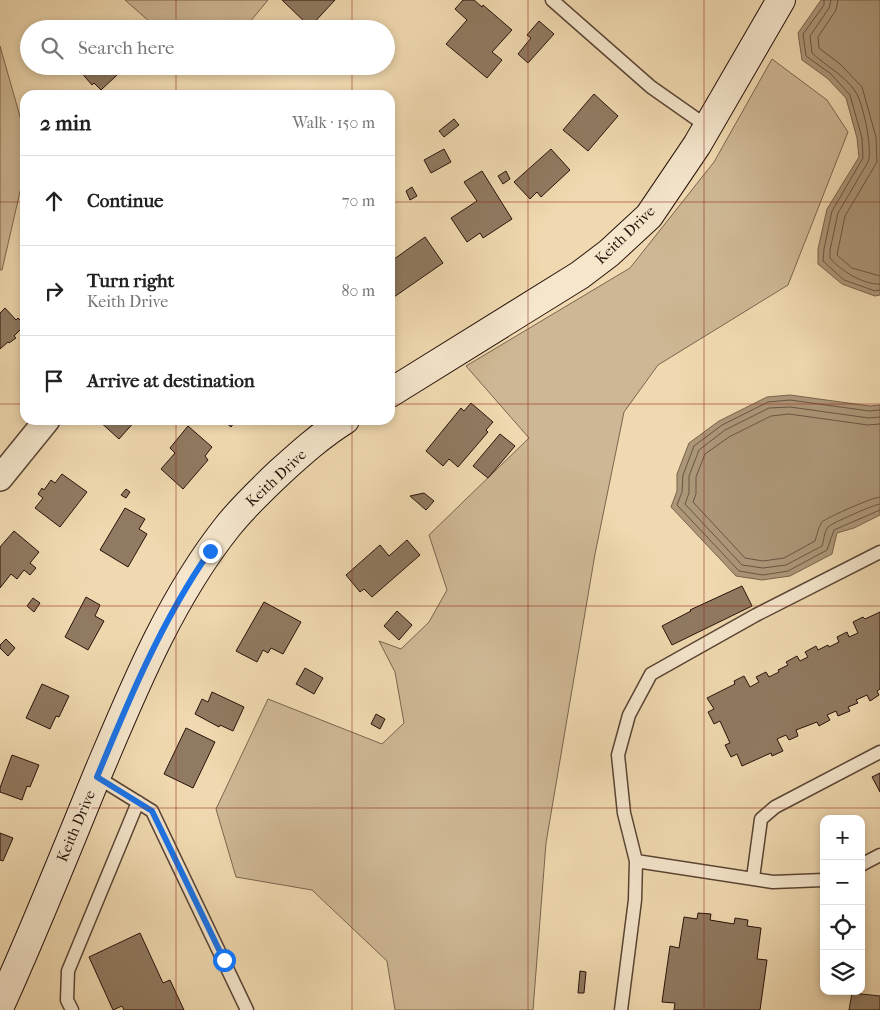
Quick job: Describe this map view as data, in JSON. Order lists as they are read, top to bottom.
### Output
{
  "streets": {
    "street": ["Keith Drive"]
  },
  "page": {
    "search": "Search here",
    "heading": ["2 min", "Walk · 150 m"],
    "list": [
      ["Continue", "70 m"],
      ["Turn right", "Keith Drive", "80 m"],
      "Arrive at destination"
    ],
    "map_buttons": ["+", "−"]
  }
}
